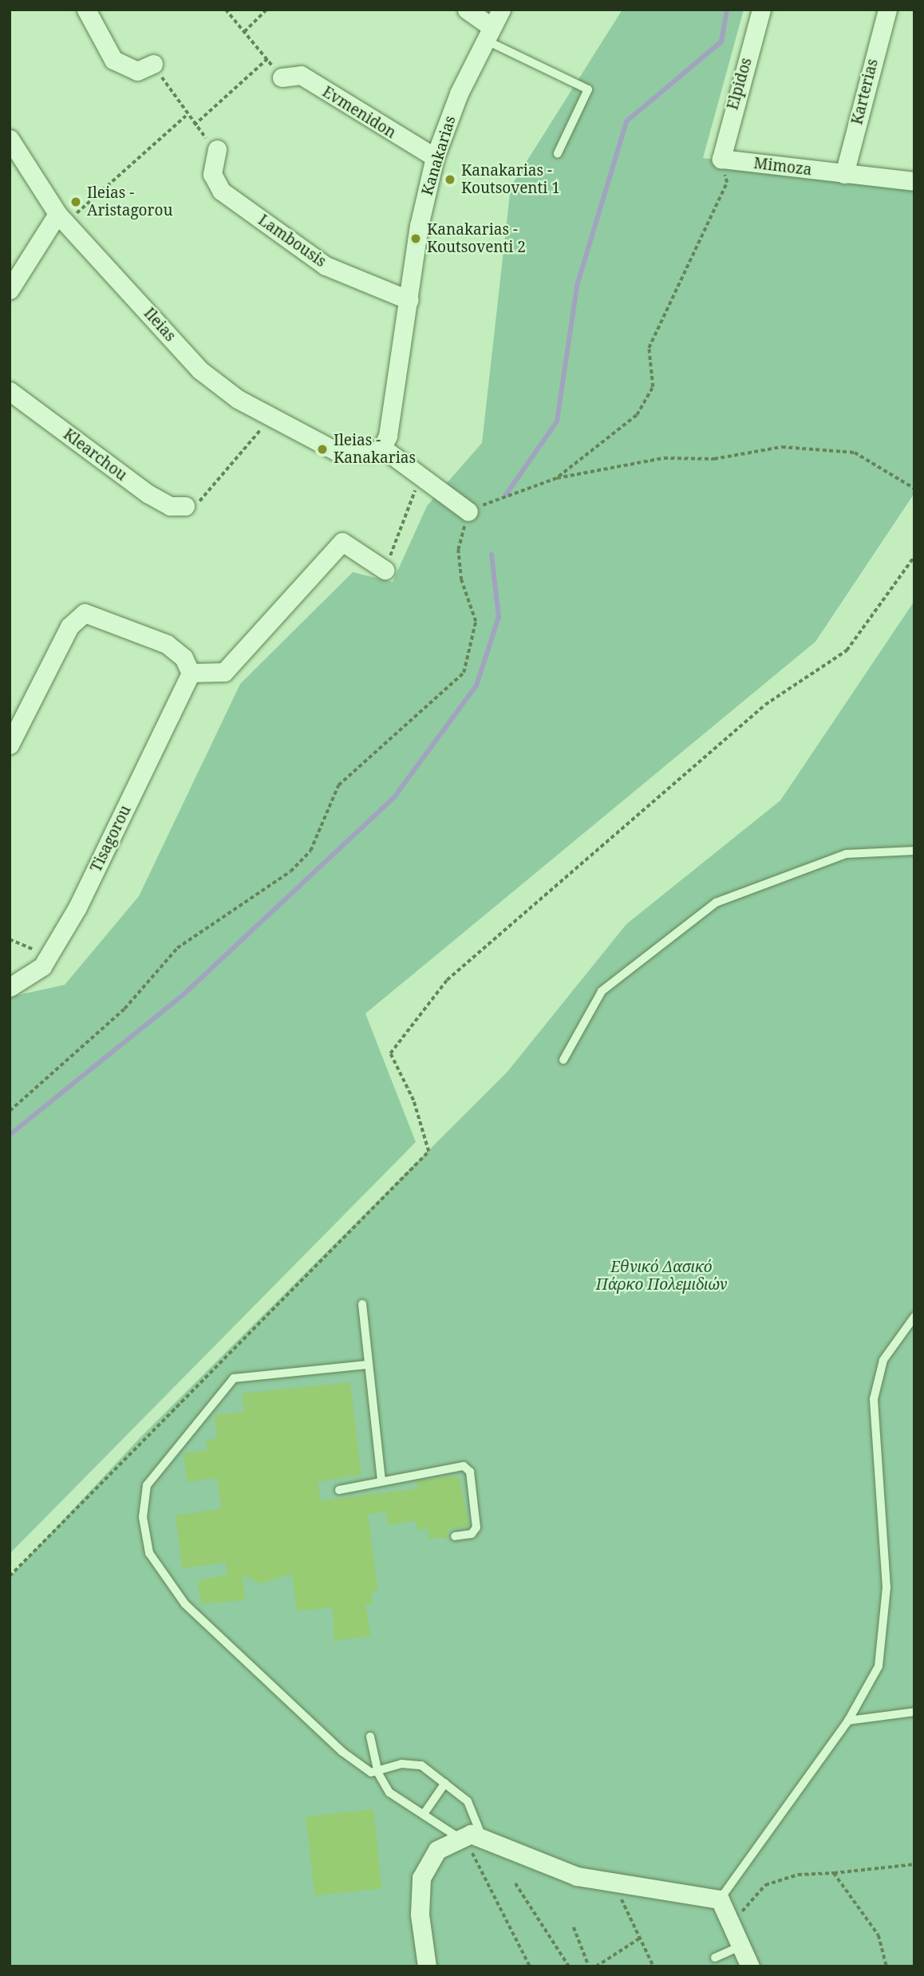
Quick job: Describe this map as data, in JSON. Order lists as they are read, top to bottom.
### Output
{
  "streets": {
    "street": [
      "Elpidos",
      "Karterias",
      "Evmenidon",
      "Kanakarias",
      "Mimoza",
      "Lambousis",
      "Ileias",
      "Klearchou",
      "Tisagorou"
    ]
  },
  "crossings": [
    ["Elpidos", "Mimoza"],
    ["Karterias", "Mimoza"],
    ["Evmenidon", "Kanakarias"],
    ["Kanakarias", "Lambousis"],
    ["Kanakarias", "Ileias"]
  ],
  "parks": ["Εθνικό Δασικό Πάρκο Πολεμιδιών"],
  "places": [
    "Kanakarias - Koutsoventi 1",
    "Ileias - Aristagorou",
    "Kanakarias - Koutsoventi 2",
    "Ileias - Kanakarias"
  ]
}
